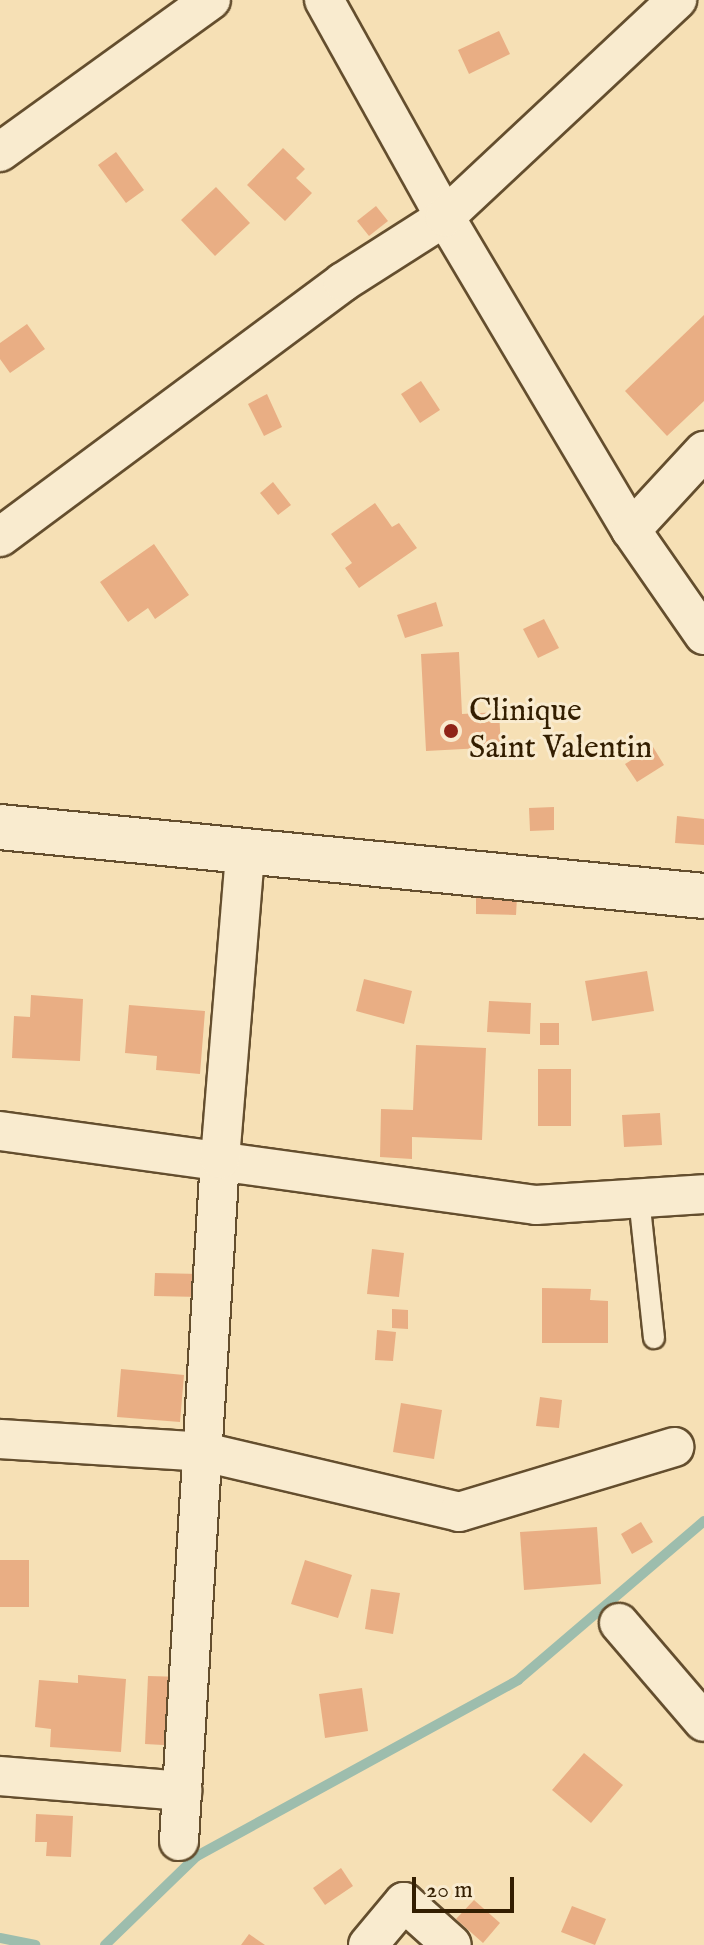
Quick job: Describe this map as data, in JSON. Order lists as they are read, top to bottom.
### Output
{
  "places": ["Clinique Saint Valentin"],
  "scale_bar": "20 m"
}
